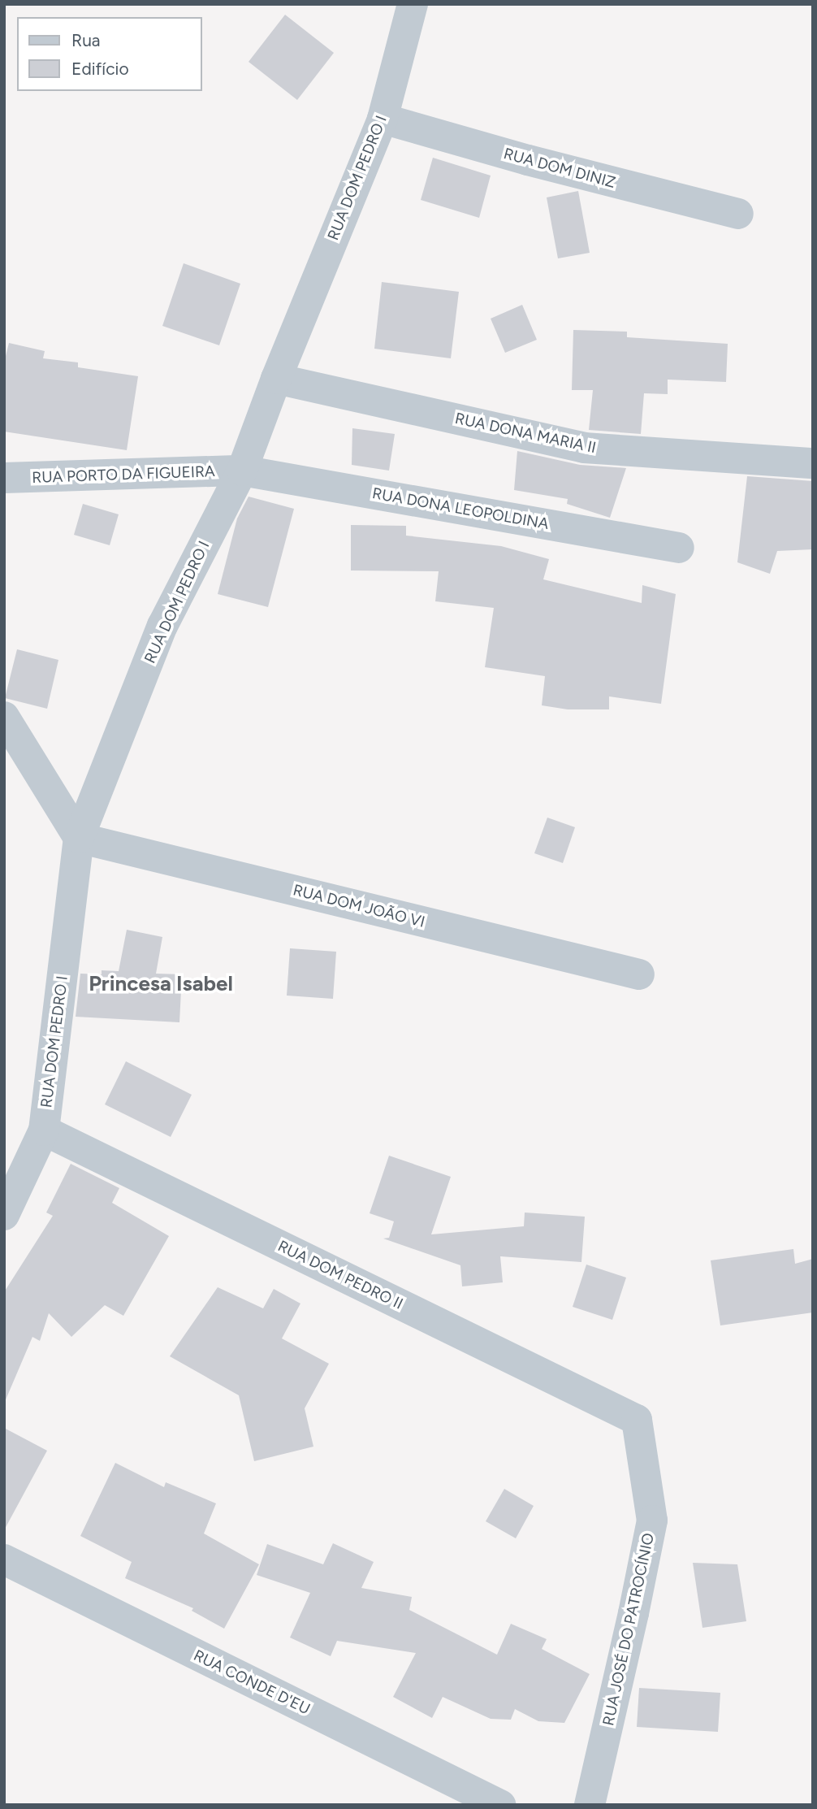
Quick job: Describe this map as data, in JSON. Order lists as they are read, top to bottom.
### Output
{
  "streets": {
    "street": [
      "RUA DOM DINIZ",
      "RUA DOM PEDRO I",
      "RUA DONA MARIA II",
      "RUA PORTO DA FIGUEIRA",
      "RUA DONA LEOPOLDINA",
      "RUA DOM JOÃO VI",
      "RUA DOM PEDRO II",
      "RUA JOSÉ DO PATROCÍNIO",
      "RUA CONDE D'EU"
    ]
  },
  "crossings": [
    ["RUA DOM DINIZ", "RUA DOM PEDRO I"],
    ["RUA DOM PEDRO I", "RUA DONA MARIA II"],
    ["RUA DOM PEDRO I", "RUA PORTO DA FIGUEIRA"],
    ["RUA DOM PEDRO I", "RUA DONA LEOPOLDINA"],
    ["RUA DOM PEDRO I", "RUA DOM JOÃO VI"],
    ["RUA DOM PEDRO I", "RUA DOM PEDRO II"],
    ["RUA PORTO DA FIGUEIRA", "RUA DONA LEOPOLDINA"],
    ["RUA DOM PEDRO II", "RUA JOSÉ DO PATROCÍNIO"]
  ],
  "districts": ["Princesa Isabel"],
  "legend": ["Rua", "Edifício"]
}
